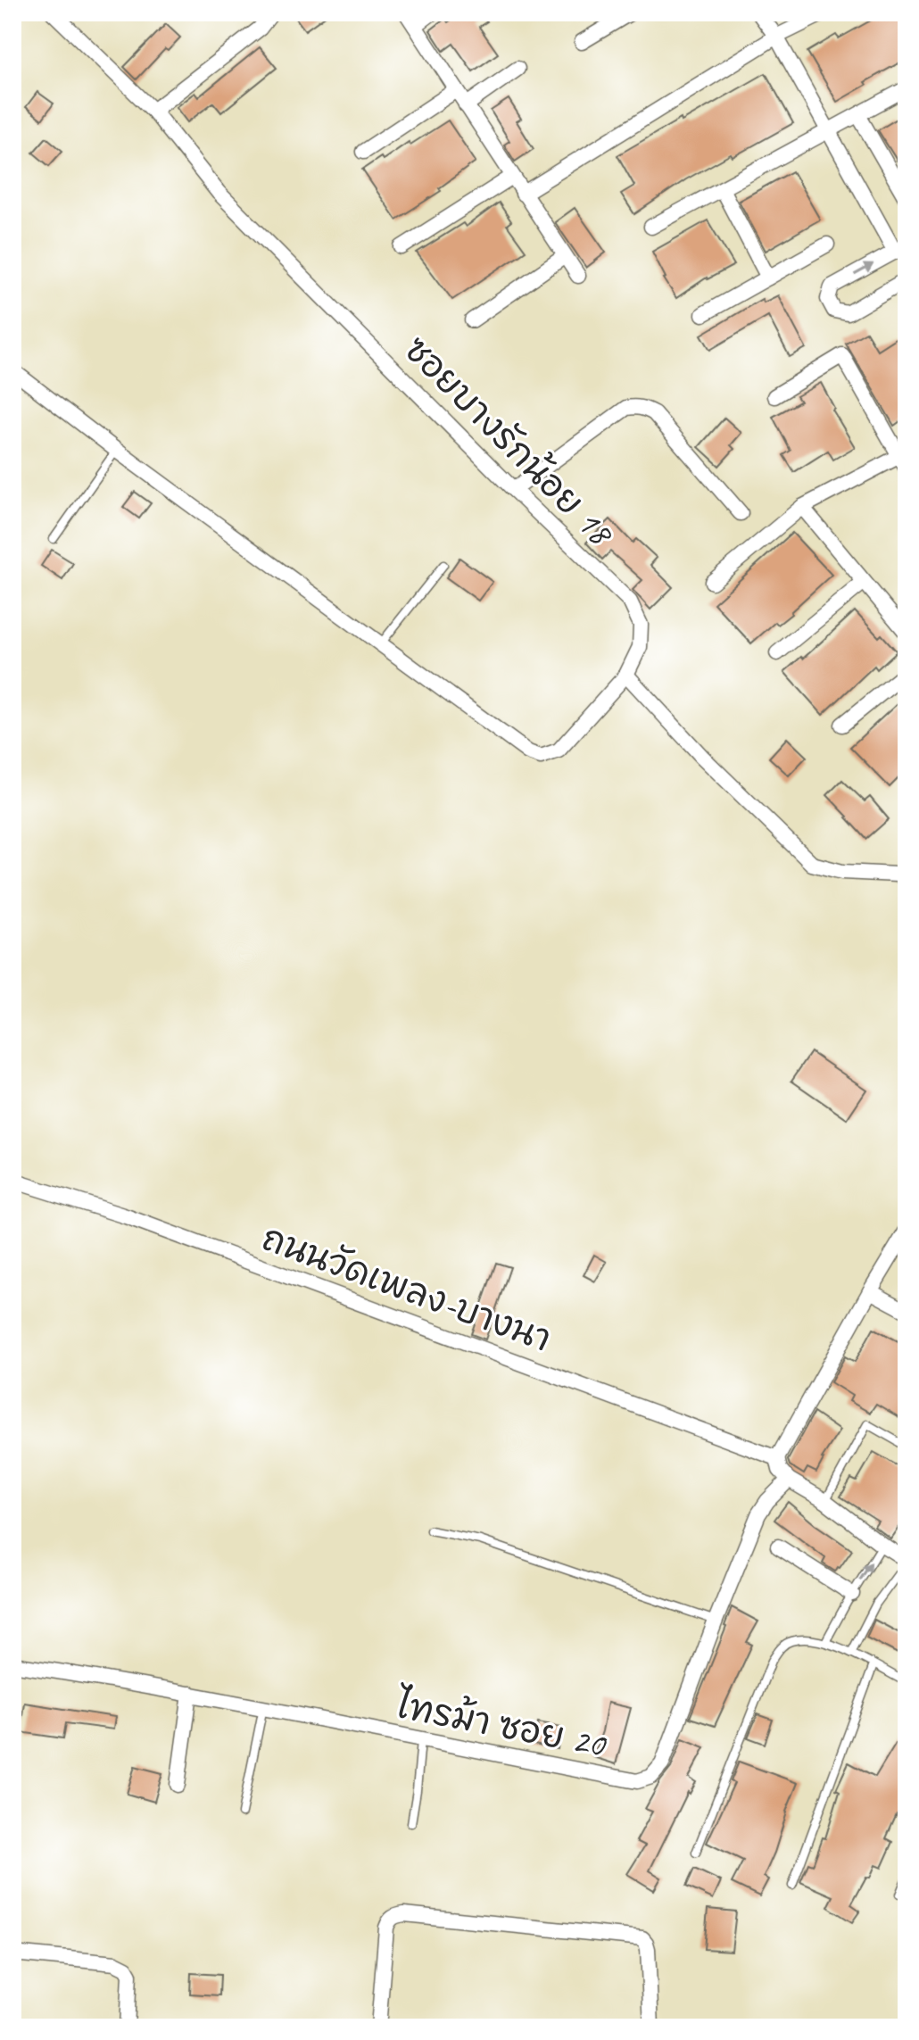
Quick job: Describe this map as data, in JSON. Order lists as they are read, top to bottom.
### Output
{
  "streets": {
    "street": ["ซอยบางรักน้อย 18", "ถนนวัดเพลง-บางนา", "ไทรม้า ซอย 20"]
  }
}
